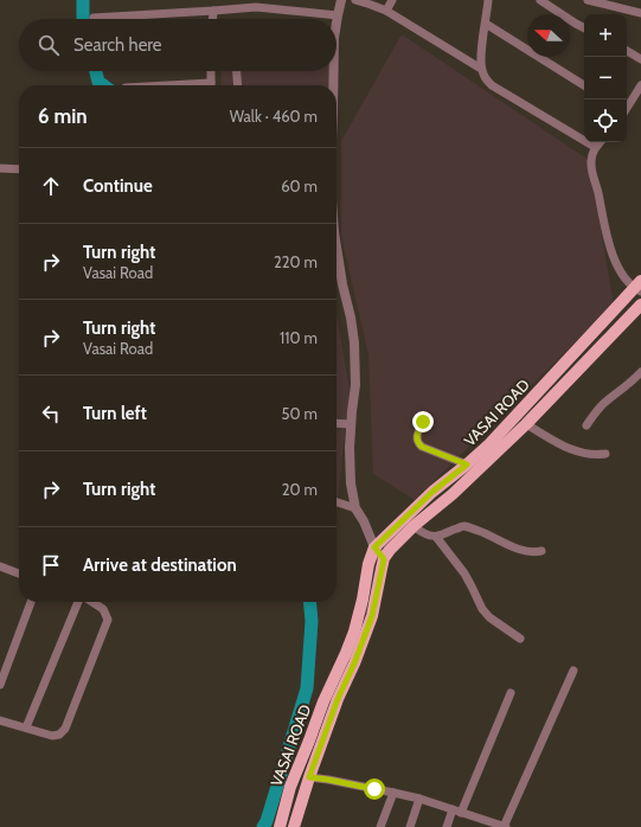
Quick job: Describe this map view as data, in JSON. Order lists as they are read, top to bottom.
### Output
{
  "streets": {
    "main road": ["VASAI ROAD"]
  },
  "north": "left",
  "page": {
    "map_buttons": ["+", "−"],
    "search": "Search here",
    "heading": ["6 min", "Walk · 460 m"],
    "list": [
      ["Continue", "60 m"],
      ["Turn right", "Vasai Road", "220 m"],
      ["Turn right", "Vasai Road", "110 m"],
      ["Turn left", "50 m"],
      ["Turn right", "20 m"],
      "Arrive at destination"
    ]
  }
}
